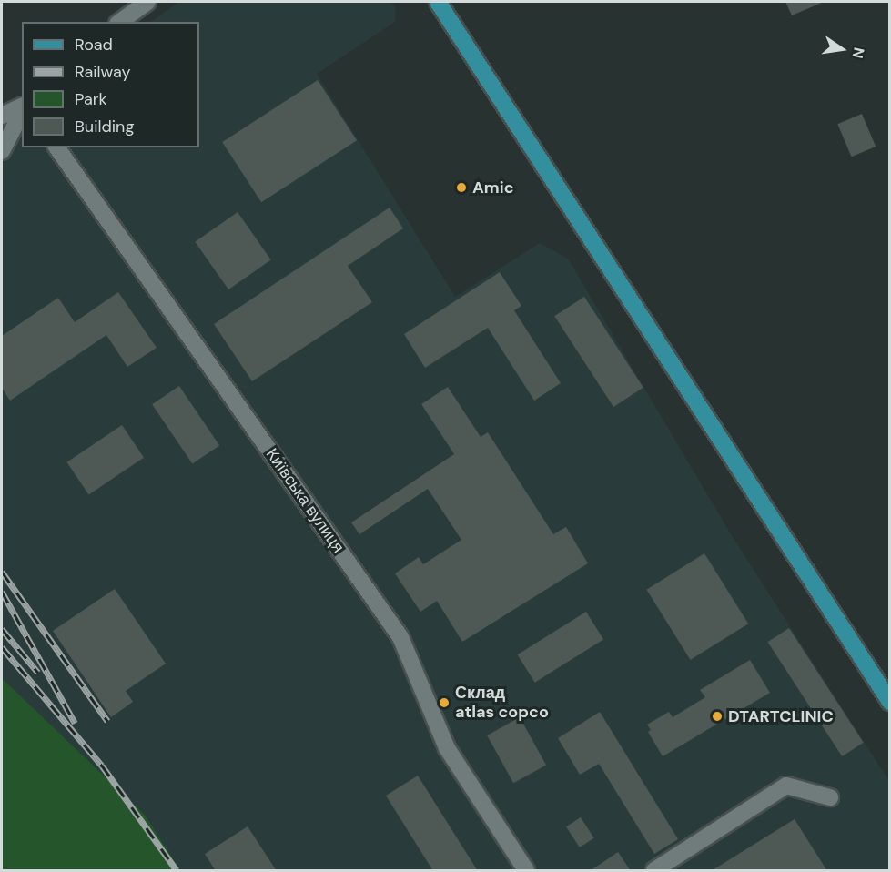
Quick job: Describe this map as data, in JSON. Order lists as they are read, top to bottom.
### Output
{
  "streets": {
    "street": ["Київська вулиця"]
  },
  "places": ["Amic", "Склад atlas copco", "DTARTCLINIC"],
  "legend": [
    "Road",
    "Railway",
    "Park",
    "Building"
  ],
  "north": "right"
}
